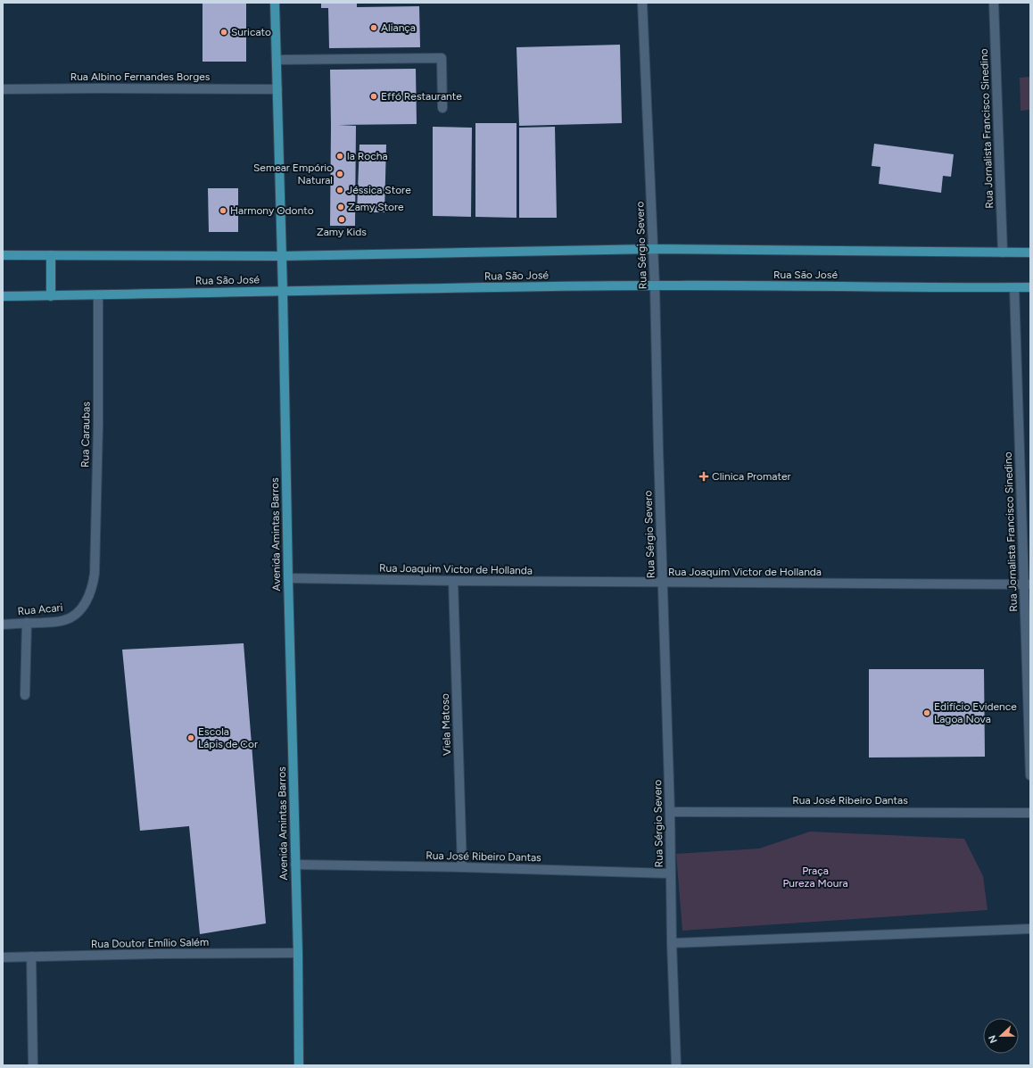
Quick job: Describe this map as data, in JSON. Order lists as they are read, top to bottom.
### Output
{
  "streets": {
    "main road": ["Rua São José", "Avenida Amintas Barros"],
    "street": [
      "Rua Albino Fernandes Borges",
      "Rua Jornalista Francisco Sinedino",
      "Rua Sérgio Severo",
      "Rua Caraubas",
      "Rua Joaquim Victor de Hollanda",
      "Rua Acari",
      "Viela Matoso",
      "Rua José Ribeiro Dantas",
      "Rua Doutor Emílio Salém"
    ]
  },
  "crossings": [
    ["Rua Albino Fernandes Borges", "Avenida Amintas Barros"],
    ["Rua Jornalista Francisco Sinedino", "Rua São José"],
    ["Rua Jornalista Francisco Sinedino", "Rua Joaquim Victor de Hollanda"],
    ["Rua Sérgio Severo", "Rua São José"],
    ["Rua Sérgio Severo", "Rua Joaquim Victor de Hollanda"],
    ["Rua Sérgio Severo", "Rua José Ribeiro Dantas"],
    ["Rua São José", "Rua Caraubas"],
    ["Rua São José", "Avenida Amintas Barros"],
    ["Rua Caraubas", "Rua Acari"],
    ["Avenida Amintas Barros", "Rua Joaquim Victor de Hollanda"],
    ["Avenida Amintas Barros", "Rua José Ribeiro Dantas"],
    ["Avenida Amintas Barros", "Rua Doutor Emílio Salém"],
    ["Rua Joaquim Victor de Hollanda", "Viela Matoso"],
    ["Viela Matoso", "Rua José Ribeiro Dantas"]
  ],
  "parks": ["Praça Pureza Moura"],
  "places": {
    "other": [
      "Aliança",
      "Suricato",
      "Effó Restaurante",
      "la Rocha",
      "Semear Empório Natural",
      "Jéssica Store",
      "Zamy Store",
      "Harmony Odonto",
      "Zamy Kids",
      "Edifício Evidence Lagoa Nova",
      "Escola Lápis de Cor"
    ],
    "health": ["Clinica Promater"]
  },
  "north": "left"
}
